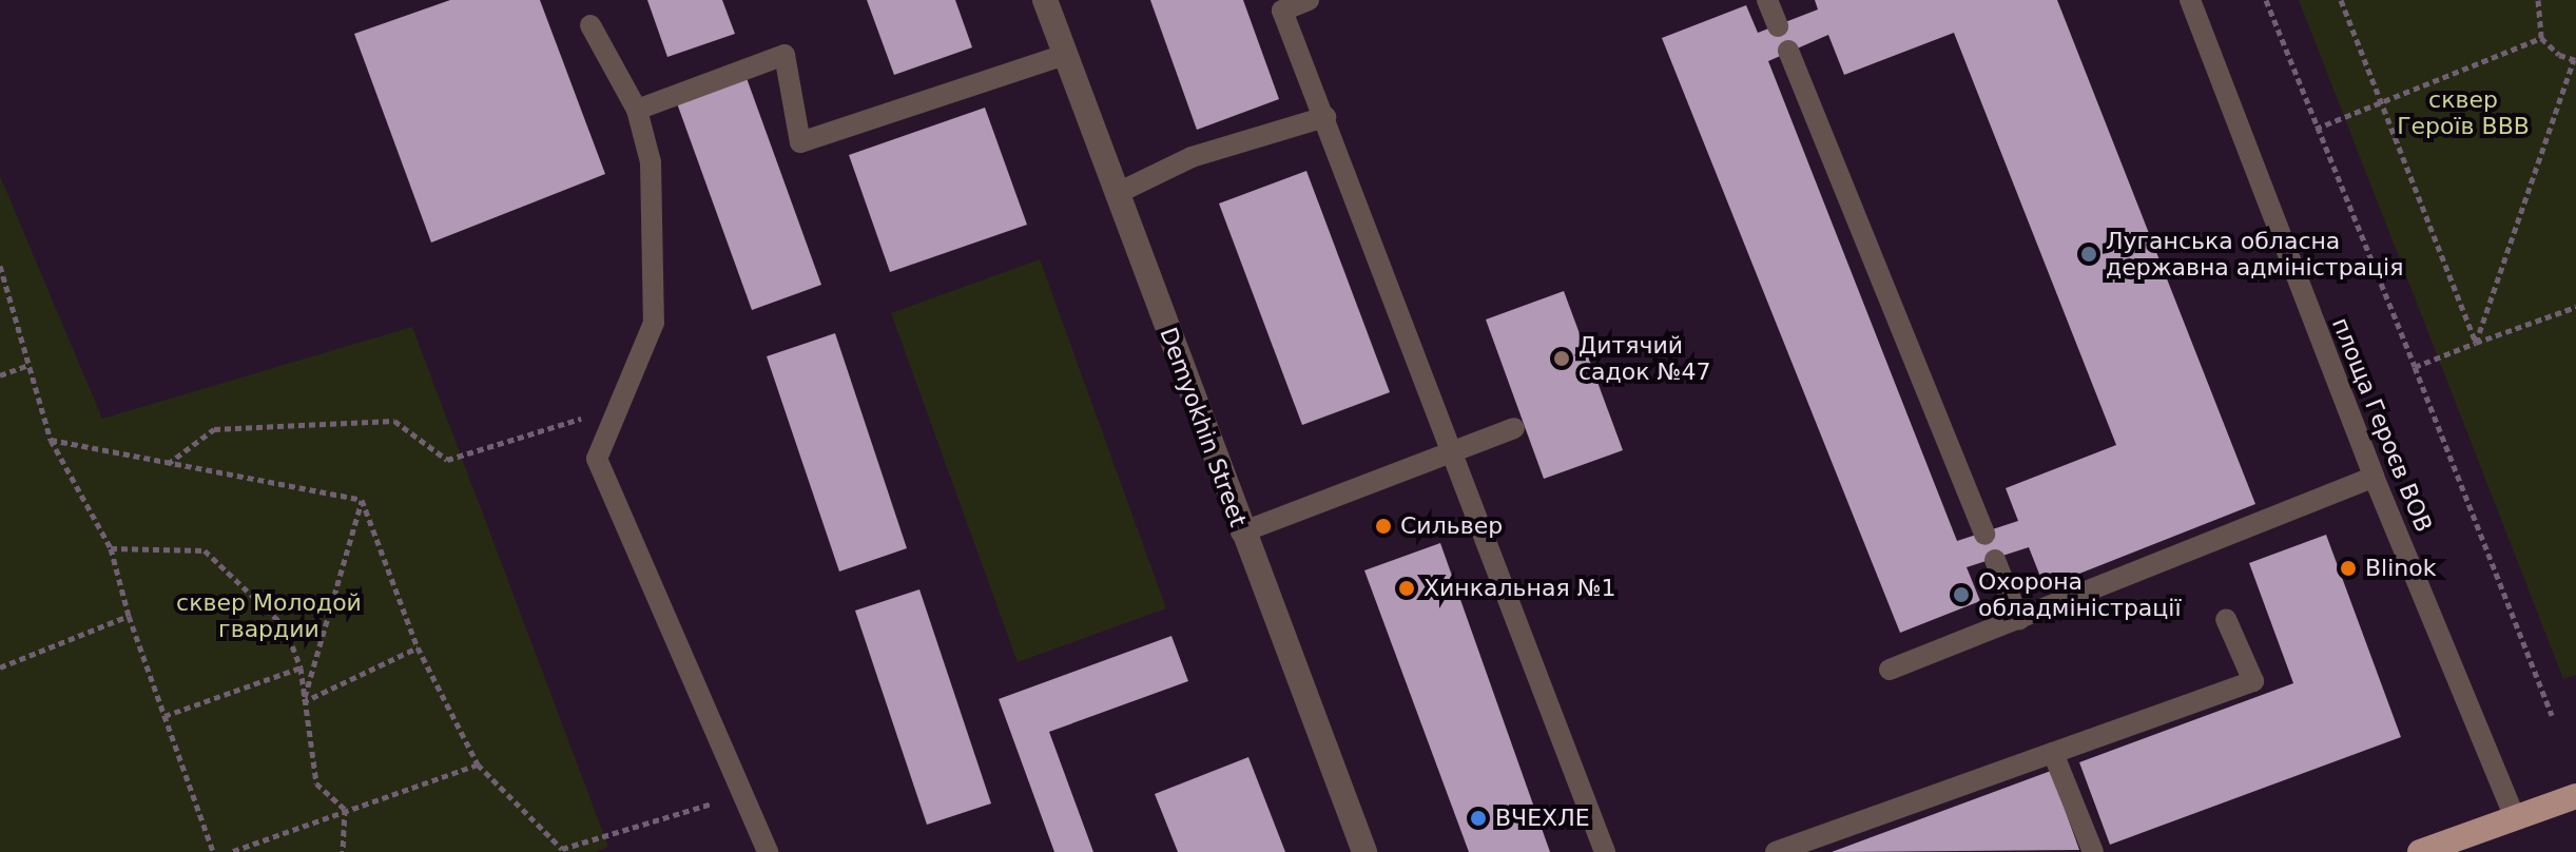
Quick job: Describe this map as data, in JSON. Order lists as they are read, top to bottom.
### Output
{
  "streets": {
    "street": ["Demyokhin Street"],
    "lane": ["площа Героєв ВОВ"]
  },
  "parks": ["сквер Героїв ВВВ", "сквер Молодой гвардии"],
  "places": [
    "Луганська обласна державна адміністрація",
    "Дитячий садок №47",
    "Сильвер",
    "Blinok",
    "Хинкальная №1",
    "Охорона обладміністрації",
    "ВЧЕХЛЕ"
  ]
}
